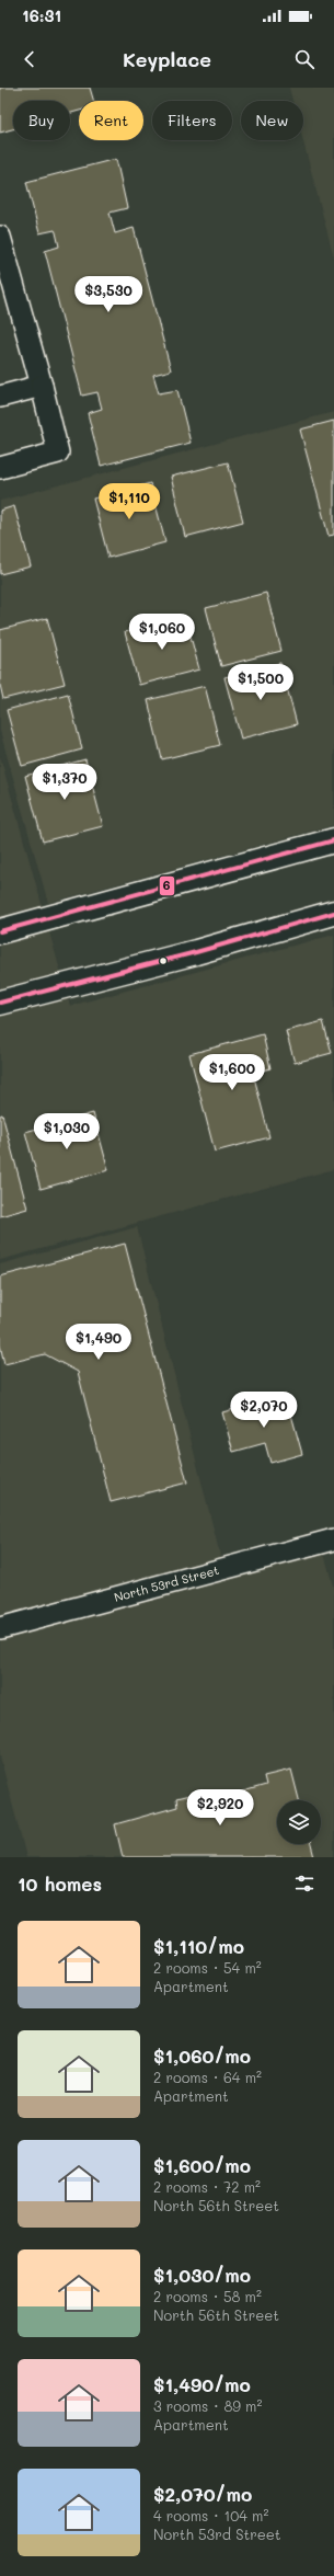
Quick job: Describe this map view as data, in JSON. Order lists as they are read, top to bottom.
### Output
{
  "streets": {
    "street": ["North 53rd Street"]
  },
  "lines": ["transit line 6"],
  "page": {
    "status": "16:31",
    "header": "Keyplace",
    "chip": [
      "Buy",
      "Rent",
      "Filters",
      "New"
    ],
    "price": [
      "$3,530",
      "$1,110",
      "$1,060",
      "$1,500",
      "$1,370",
      "$1,600",
      "$1,030",
      "$1,490",
      "$2,070",
      "$2,920"
    ],
    "heading": "10 homes",
    "list": [
      {
        "name": "$1,110/mo",
        "note": "2 rooms · 54 m² · Apartment"
      },
      {
        "name": "$1,060/mo",
        "note": "2 rooms · 64 m² · Apartment"
      },
      {
        "name": "$1,600/mo",
        "note": "2 rooms · 72 m² · North 56th Street"
      },
      {
        "name": "$1,030/mo",
        "note": "2 rooms · 58 m² · North 56th Street"
      },
      {
        "name": "$1,490/mo",
        "note": "3 rooms · 89 m² · Apartment"
      },
      {
        "name": "$2,070/mo",
        "note": "4 rooms · 104 m² · North 53rd Street"
      }
    ]
  }
}
